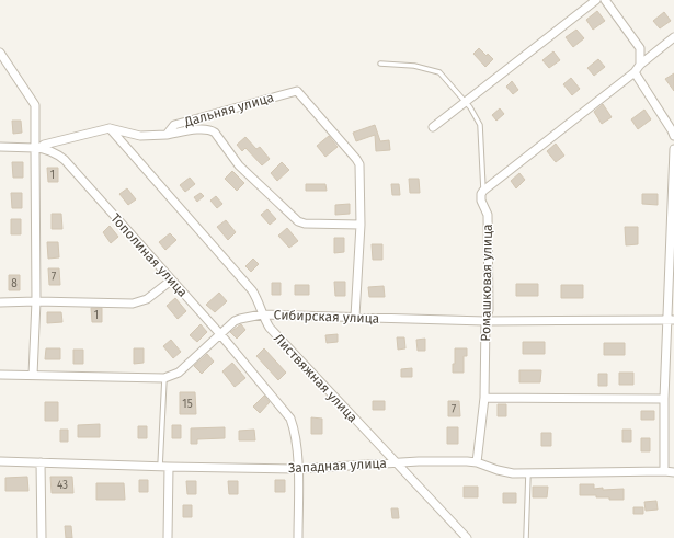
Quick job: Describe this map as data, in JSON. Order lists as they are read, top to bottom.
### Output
{
  "streets": {
    "street": [
      "Дальняя улица",
      "Тополиная улица",
      "Ромашковая улица",
      "Сибирская улица",
      "Листвяжная улица",
      "Западная улица"
    ]
  },
  "crossings": [
    ["Тополиная улица", "Сибирская улица"],
    ["Тополиная улица", "Западная улица"],
    ["Ромашковая улица", "Сибирская улица"],
    ["Ромашковая улица", "Западная улица"],
    ["Сибирская улица", "Листвяжная улица"],
    ["Листвяжная улица", "Западная улица"]
  ],
  "house_numbers": [
    "1",
    "7",
    "8",
    "1",
    "15",
    "7",
    "43"
  ]
}
